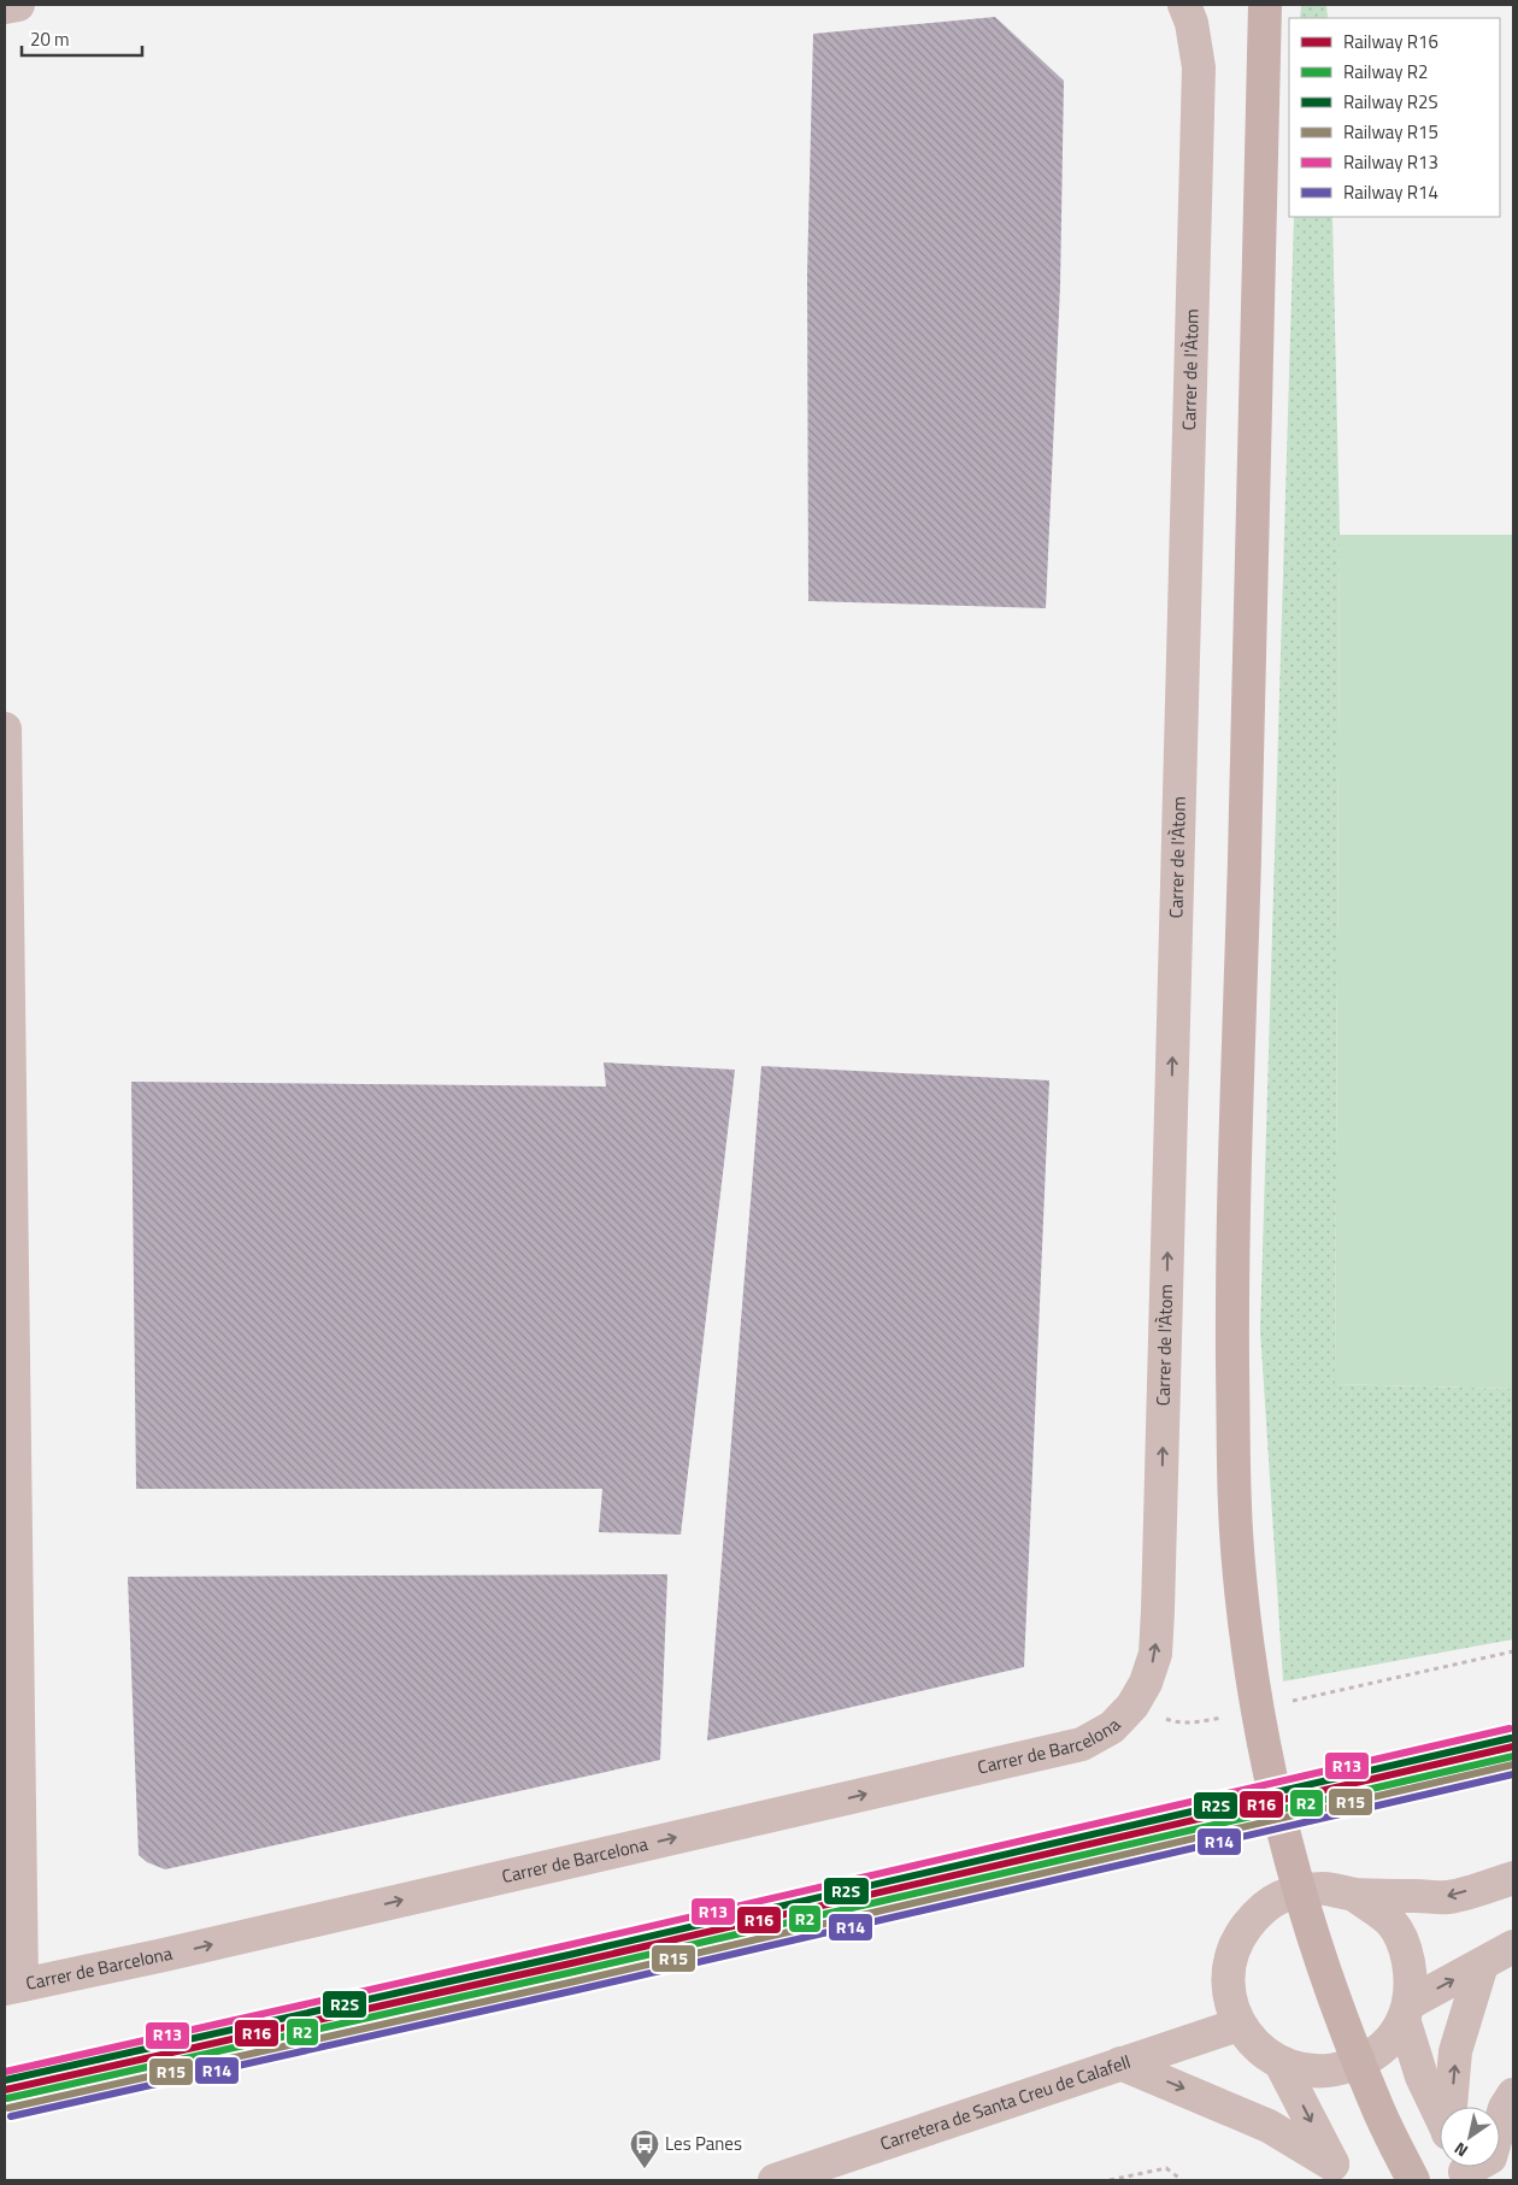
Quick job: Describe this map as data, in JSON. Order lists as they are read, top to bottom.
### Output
{
  "streets": {
    "street": ["Carrer de l'Àtom", "Carrer de Barcelona", "Carretera de Santa Creu de Calafell"]
  },
  "crossings": [
    ["Carrer de l'Àtom", "Carrer de Barcelona"]
  ],
  "one_way": ["Carrer de l'Àtom", "Carrer de Barcelona"],
  "places": {
    "bus stop": ["Les Panes"]
  },
  "lines": [
    "rail line R13",
    "rail line R2S",
    "rail line R16",
    "rail line R2",
    "rail line R15",
    "rail line R14"
  ],
  "legend": [
    "Railway R16",
    "Railway R2",
    "Railway R2S",
    "Railway R15",
    "Railway R13",
    "Railway R14"
  ],
  "scale_bar": "20 m",
  "north": "bottom left"
}
